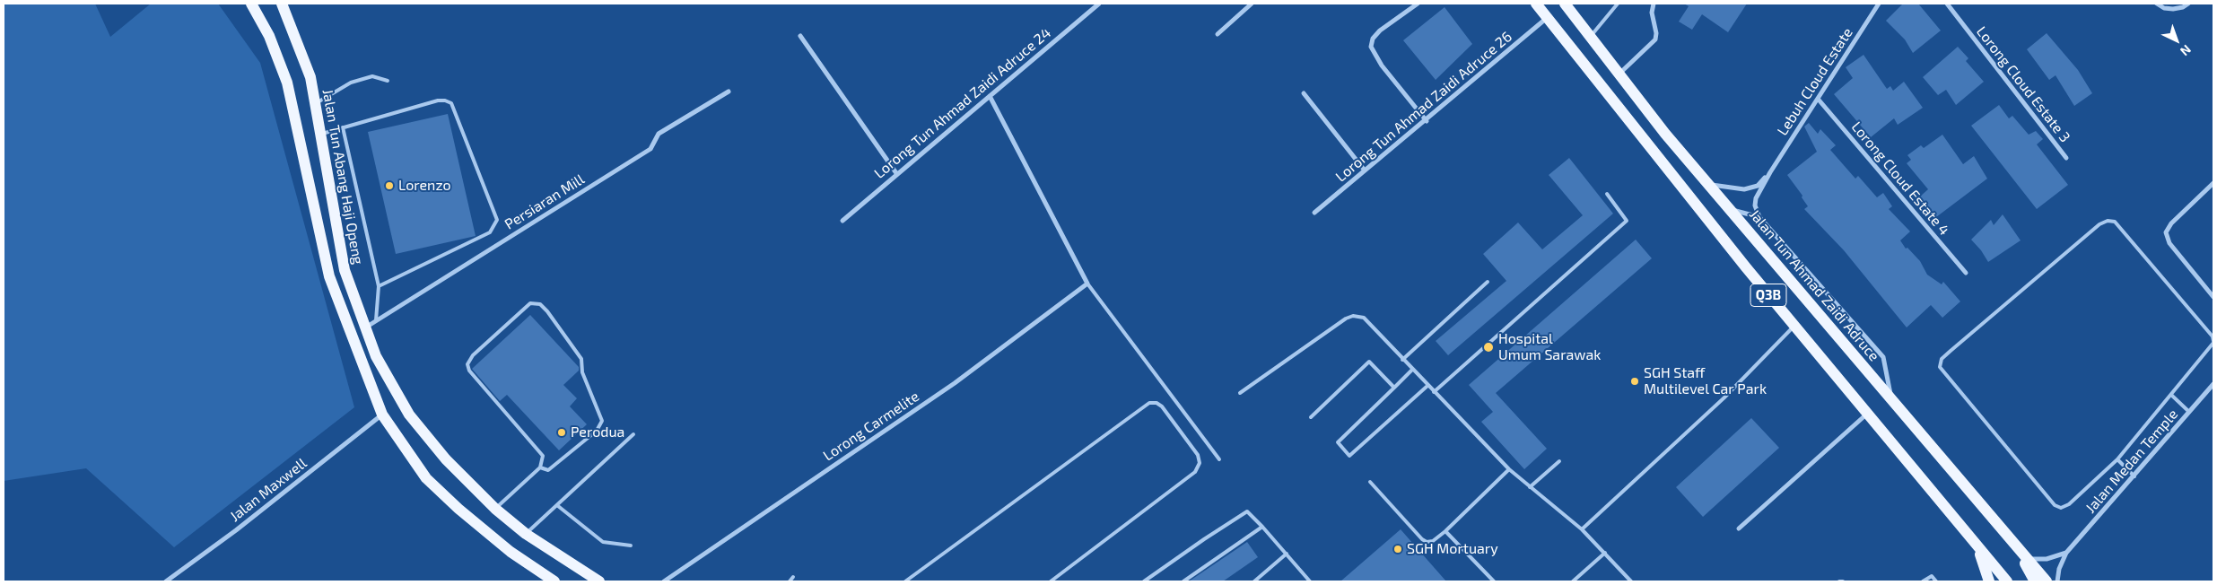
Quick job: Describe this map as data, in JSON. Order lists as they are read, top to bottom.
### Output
{
  "streets": {
    "main road": ["Jalan Tun Abang Haji Openg", "Jalan Tun Ahmad Zaidi Adruce", "Q3B"],
    "street": [
      "Lebuh Cloud Estate",
      "Lorong Cloud Estate 3",
      "Lorong Tun Ahmad Zaidi Adruce 24",
      "Lorong Tun Ahmad Zaidi Adruce 26",
      "Lorong Cloud Estate 4",
      "Persiaran Mill",
      "Lorong Carmelite",
      "Jalan Medan Temple",
      "Jalan Maxwell"
    ]
  },
  "crossings": [
    ["Lebuh Cloud Estate", "Lorong Cloud Estate 4"],
    ["Lorong Tun Ahmad Zaidi Adruce 26", "Q3B"],
    ["Jalan Tun Abang Haji Openg", "Persiaran Mill"]
  ],
  "places": [
    "Lorenzo",
    "Hospital Umum Sarawak",
    "SGH Staff Multilevel Car Park",
    "Perodua",
    "SGH Mortuary"
  ],
  "north": "bottom right"
}
